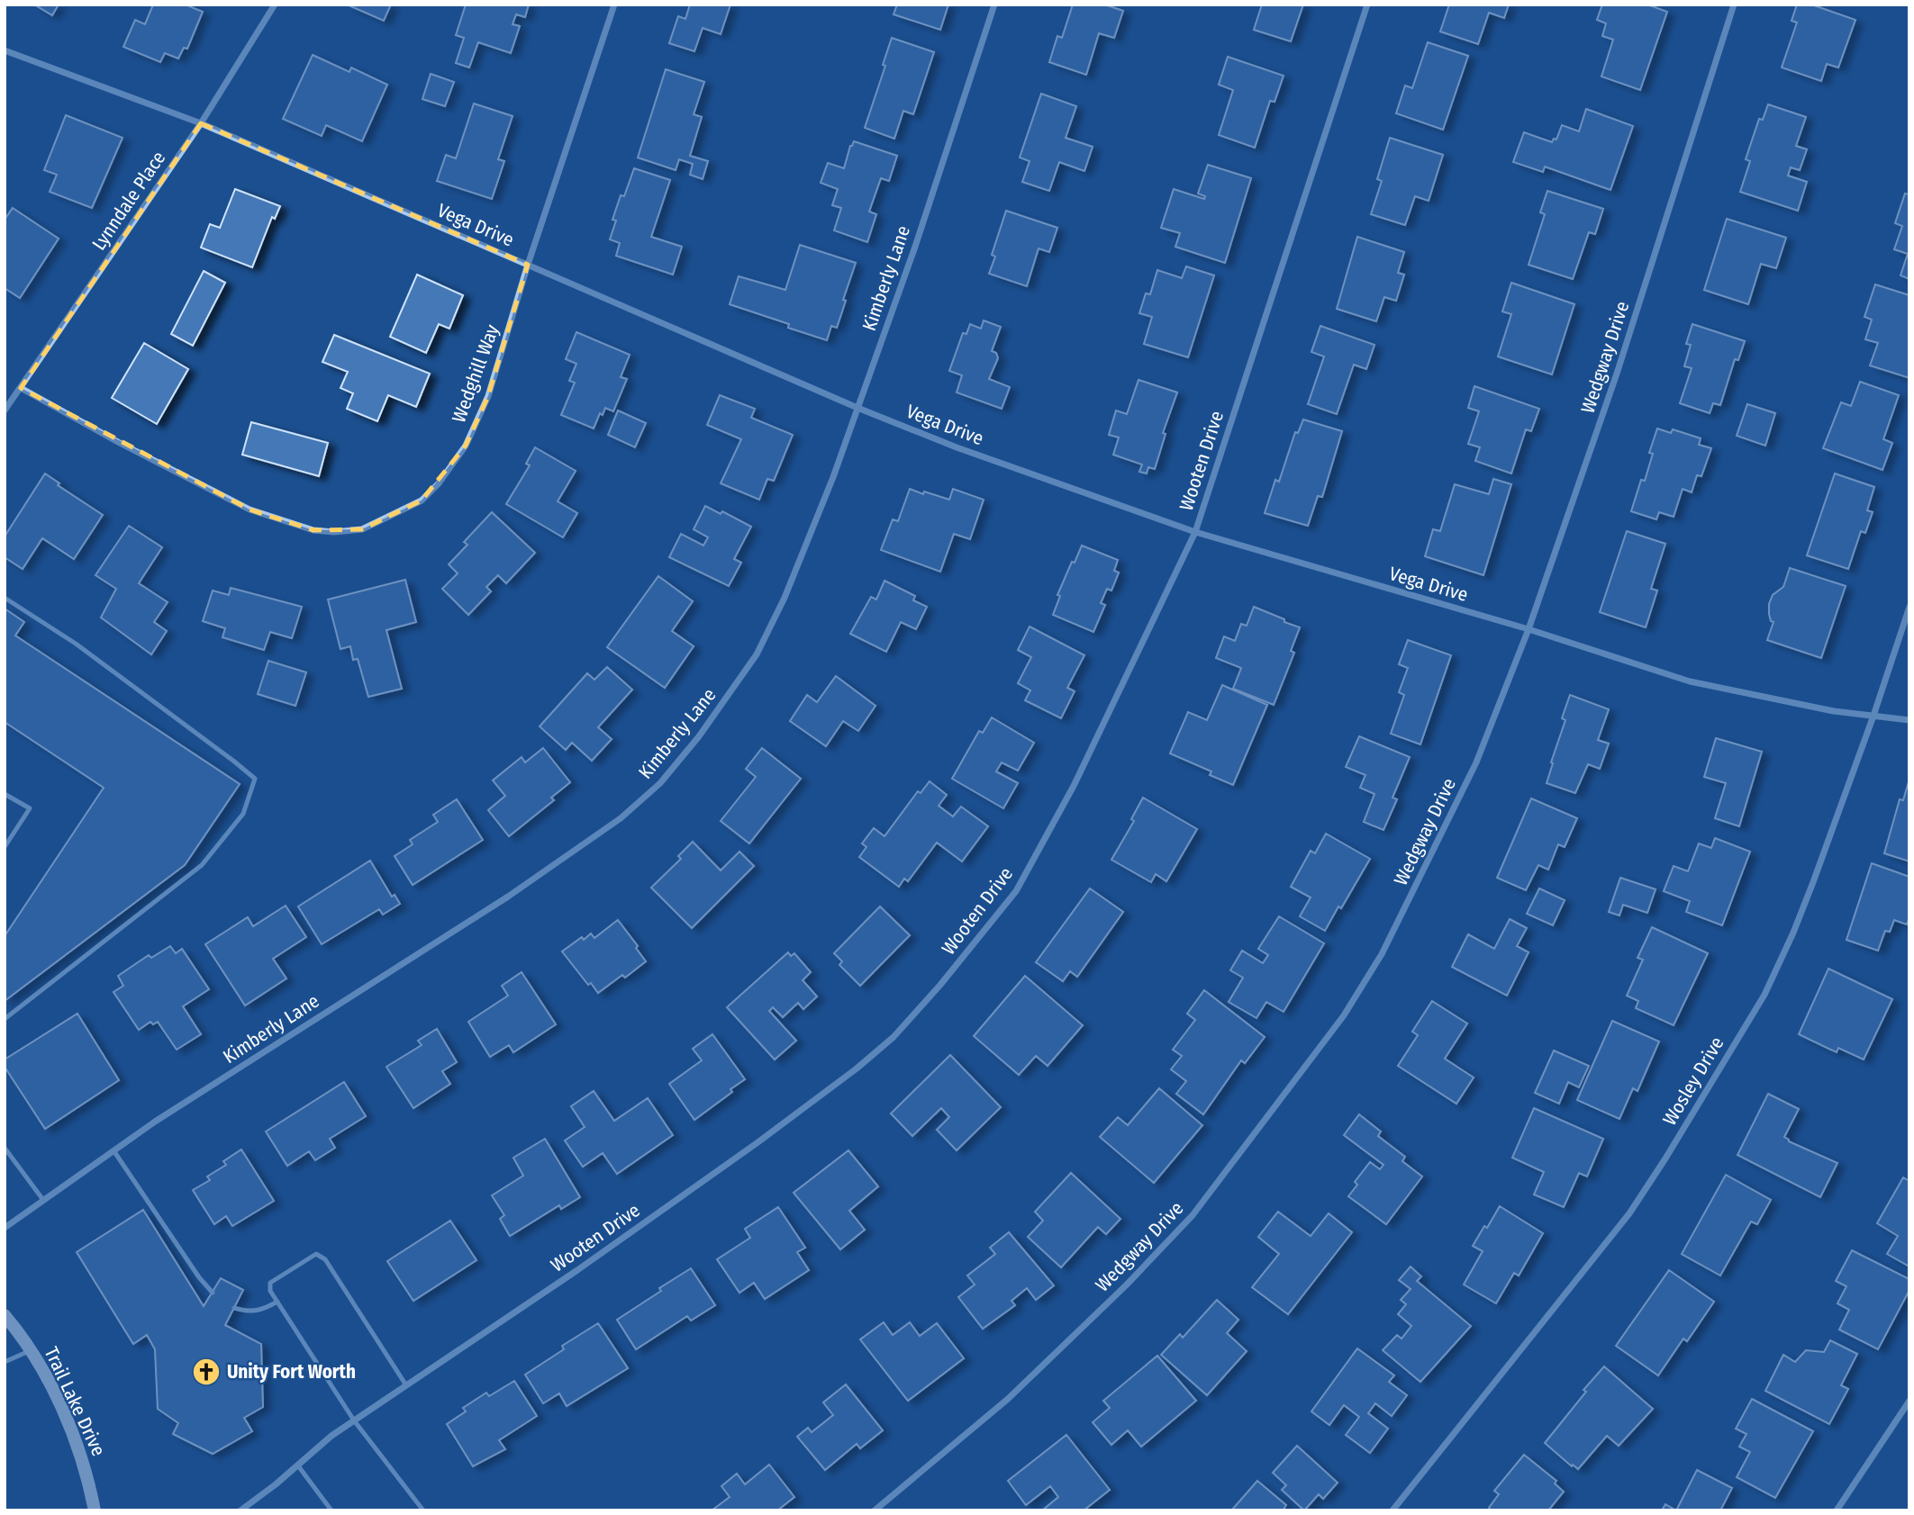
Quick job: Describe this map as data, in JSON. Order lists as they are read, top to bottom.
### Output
{
  "streets": {
    "street": [
      "Lynndale Place",
      "Vega Drive",
      "Kimberly Lane",
      "Wedgway Drive",
      "Wedghill Way",
      "Wooten Drive",
      "Wosley Drive",
      "Trail Lake Drive"
    ]
  },
  "crossings": [
    ["Lynndale Place", "Vega Drive"],
    ["Lynndale Place", "Wedghill Way"],
    ["Vega Drive", "Kimberly Lane"],
    ["Vega Drive", "Wedgway Drive"],
    ["Vega Drive", "Wedghill Way"],
    ["Vega Drive", "Wooten Drive"],
    ["Vega Drive", "Wosley Drive"]
  ],
  "places": {
    "church": ["Unity Fort Worth"]
  }
}
